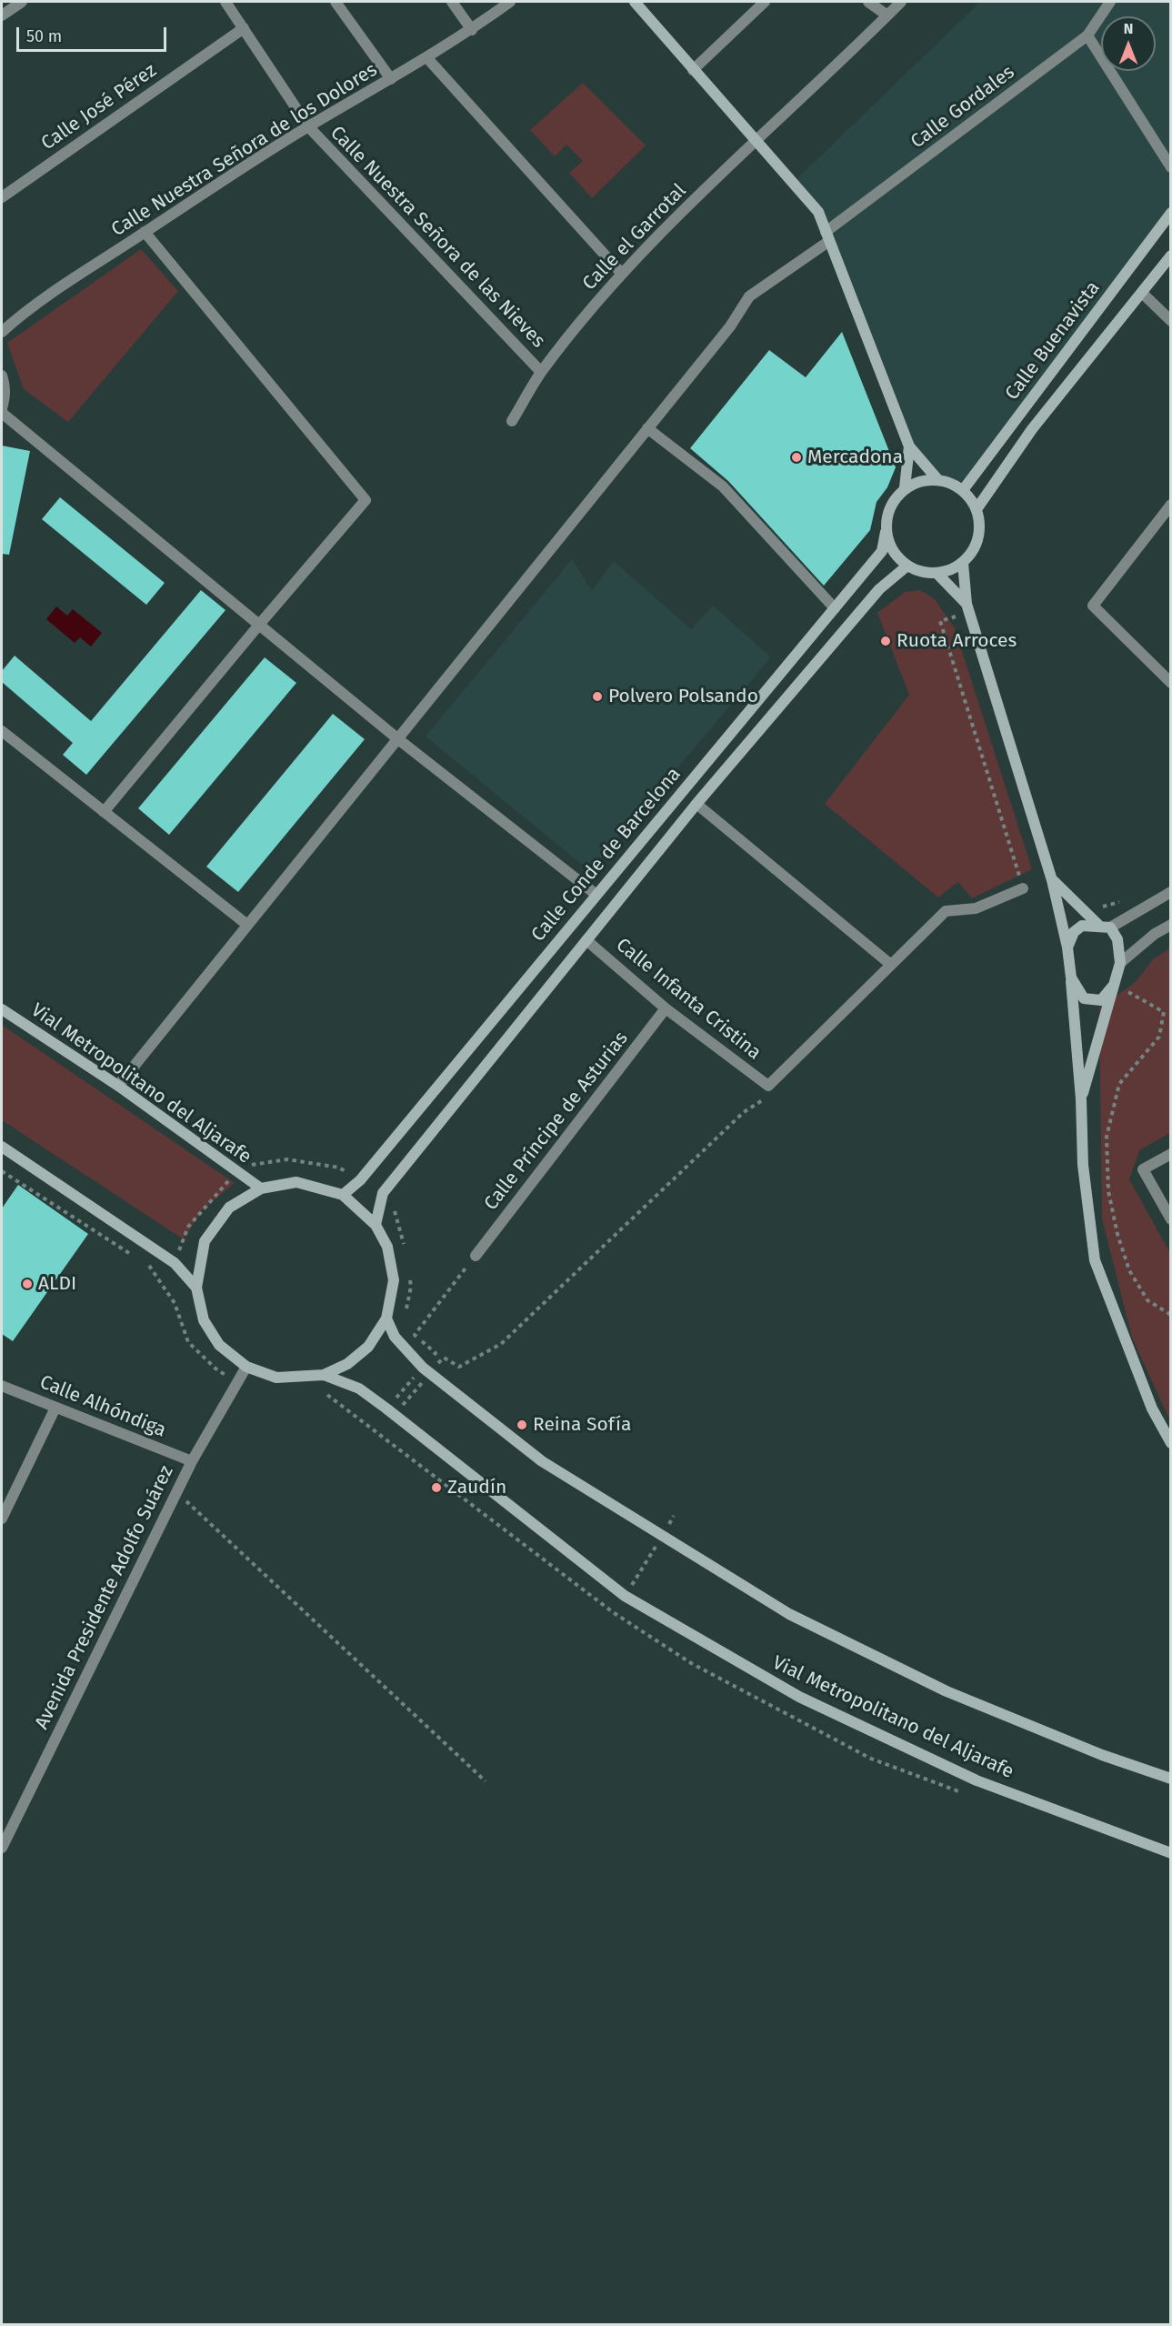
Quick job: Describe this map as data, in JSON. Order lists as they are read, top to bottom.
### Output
{
  "streets": {
    "main road": ["Calle Buenavista", "Calle Conde de Barcelona", "Vial Metropolitano del Aljarafe"],
    "street": [
      "Calle José Pérez",
      "Calle Gordales",
      "Calle Nuestra Señora de los Dolores",
      "Calle Nuestra Señora de las Nieves",
      "Calle el Garrotal",
      "Calle Infanta Cristina",
      "Calle Príncipe de Asturias",
      "Calle Alhóndiga",
      "Avenida Presidente Adolfo Suárez"
    ]
  },
  "crossings": [
    ["Calle José Pérez", "Calle Nuestra Señora de las Nieves"],
    ["Calle Gordales", "Vial Metropolitano del Aljarafe"],
    ["Calle Nuestra Señora de los Dolores", "Calle Nuestra Señora de las Nieves"],
    ["Calle Nuestra Señora de las Nieves", "Calle el Garrotal"],
    ["Calle Buenavista", "Calle Conde de Barcelona"],
    ["Calle Conde de Barcelona", "Calle Infanta Cristina"],
    ["Calle Conde de Barcelona", "Vial Metropolitano del Aljarafe"],
    ["Calle Infanta Cristina", "Calle Príncipe de Asturias"],
    ["Vial Metropolitano del Aljarafe", "Avenida Presidente Adolfo Suárez"],
    ["Calle Alhóndiga", "Avenida Presidente Adolfo Suárez"]
  ],
  "places": [
    "Mercadona",
    "Ruota Arroces",
    "Polvero Polsando",
    "ALDI",
    "Reina Sofía",
    "Zaudín"
  ],
  "scale_bar": "50 m",
  "north": "top"
}
